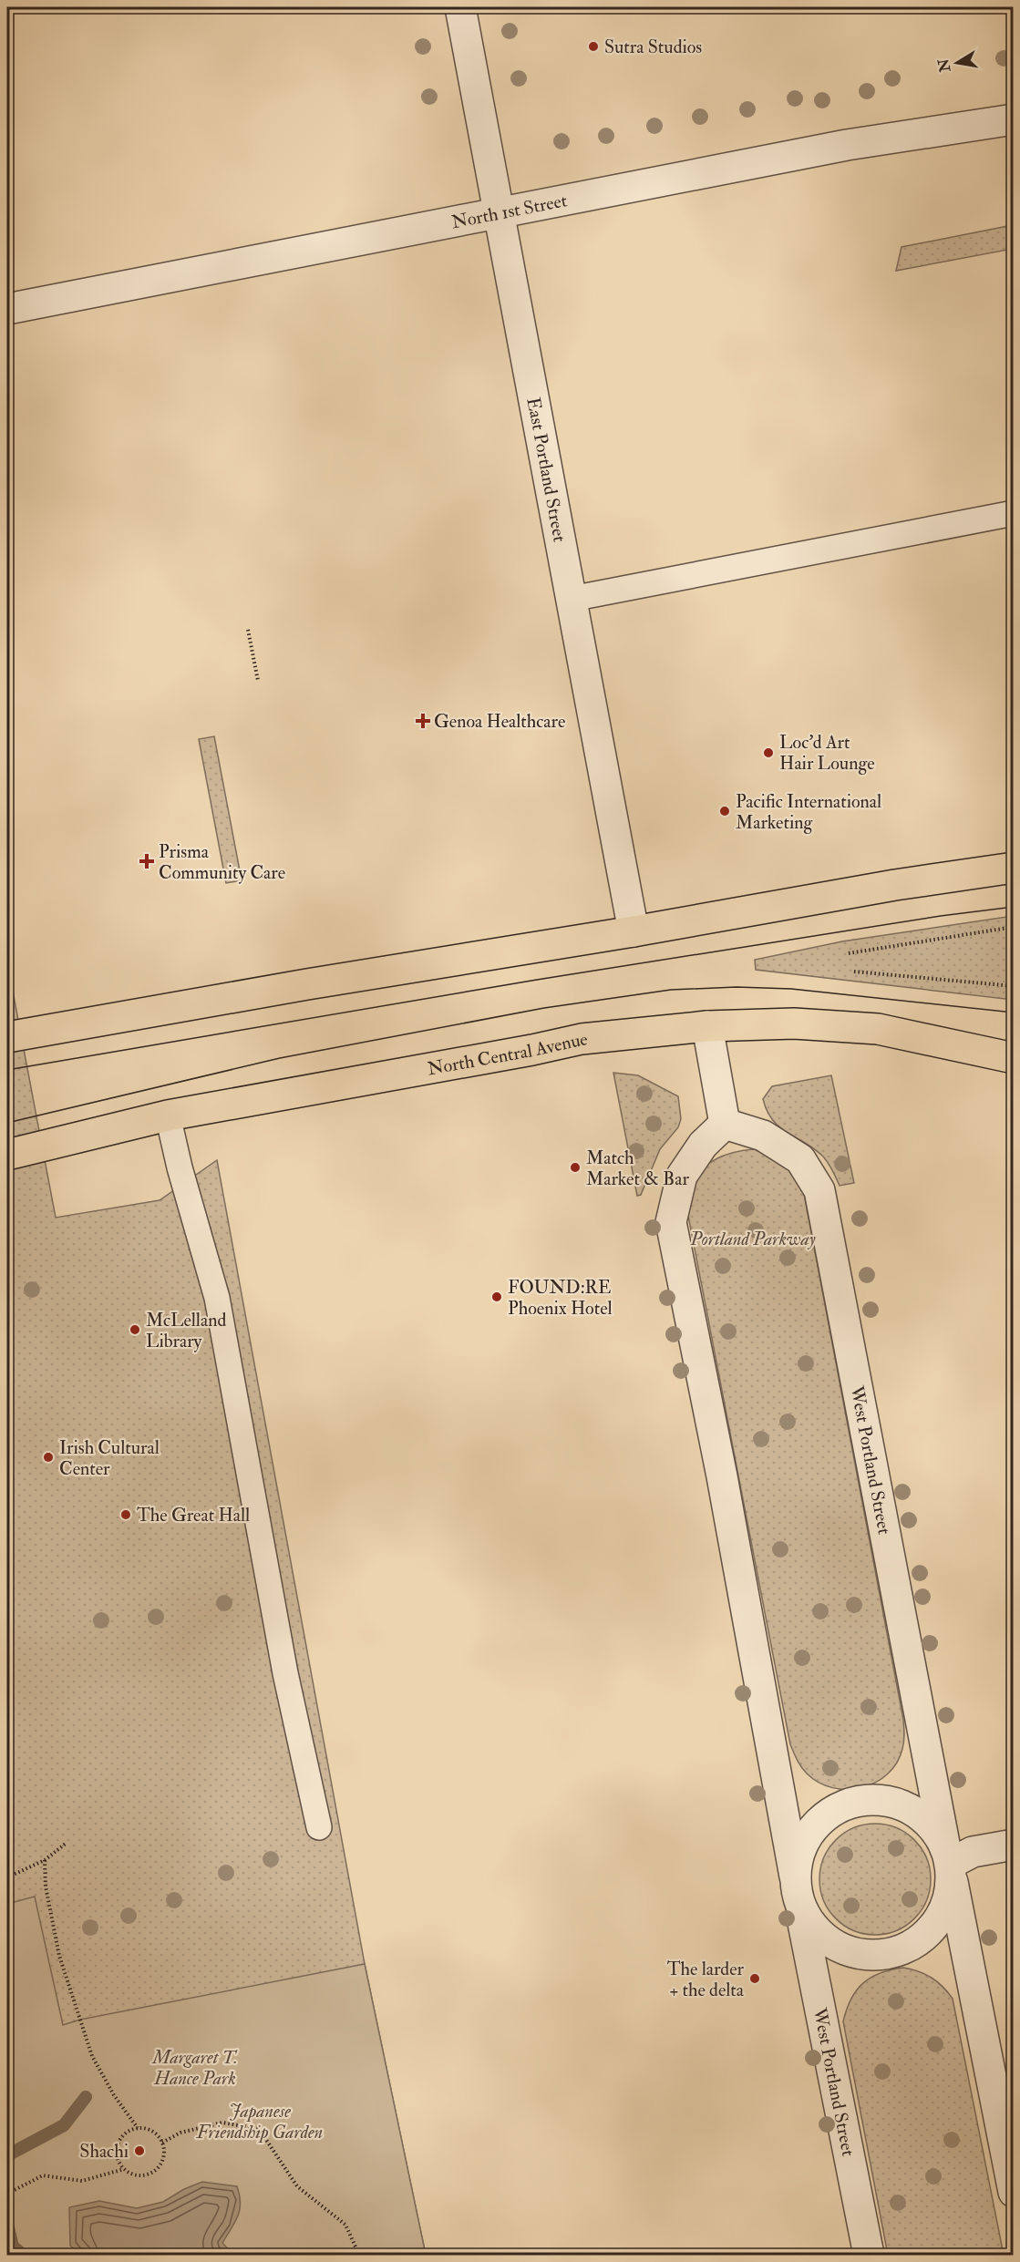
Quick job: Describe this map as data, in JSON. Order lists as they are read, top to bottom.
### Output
{
  "streets": {
    "main road": ["North Central Avenue"],
    "street": ["North 1st Street", "East Portland Street", "West Portland Street"]
  },
  "crossings": [
    ["North 1st Street", "East Portland Street"]
  ],
  "parks": ["Portland Parkway", "Margaret T. Hance Park", "Japanese Friendship Garden"],
  "places": {
    "other": [
      "Sutra Studios",
      "Loc’d Art Hair Lounge",
      "Pacific International Marketing",
      "Match Market & Bar",
      "FOUND:RE Phoenix Hotel",
      "McLelland Library",
      "Irish Cultural Center",
      "The Great Hall",
      "The larder + the delta",
      "Shachi"
    ],
    "health": ["Genoa Healthcare", "Prisma Community Care"]
  },
  "north": "left"
}
